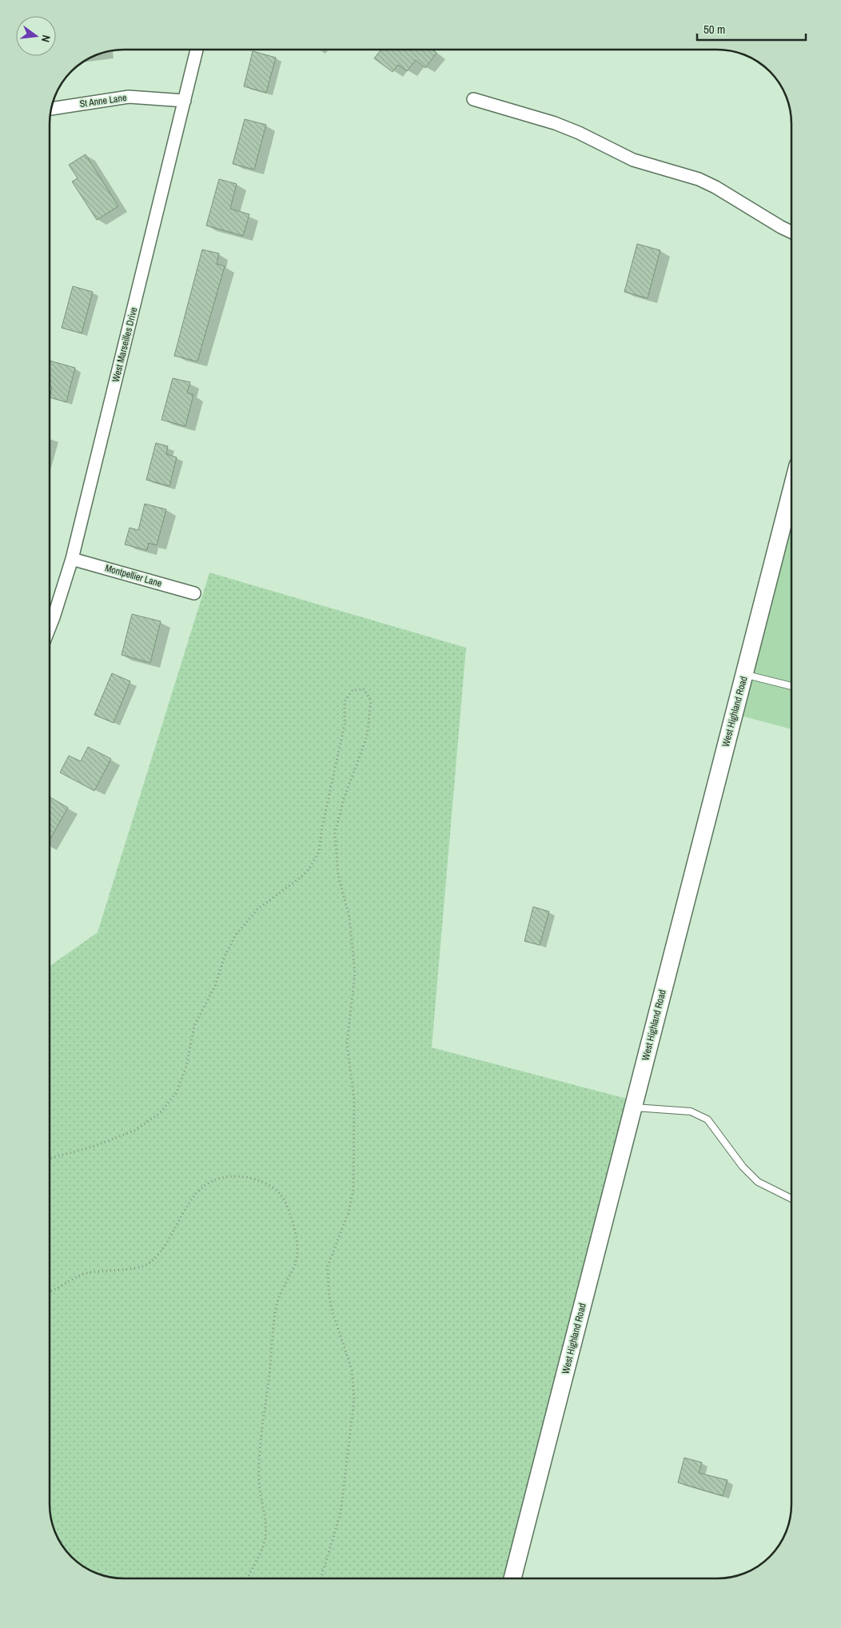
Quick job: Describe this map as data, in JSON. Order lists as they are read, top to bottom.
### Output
{
  "streets": {
    "main road": ["West Highland Road"],
    "street": ["St Anne Lane", "West Marseilles Drive", "Montpellier Lane"]
  },
  "crossings": [
    ["St Anne Lane", "West Marseilles Drive"],
    ["West Marseilles Drive", "Montpellier Lane"]
  ],
  "scale_bar": "50 m",
  "north": "right"
}
